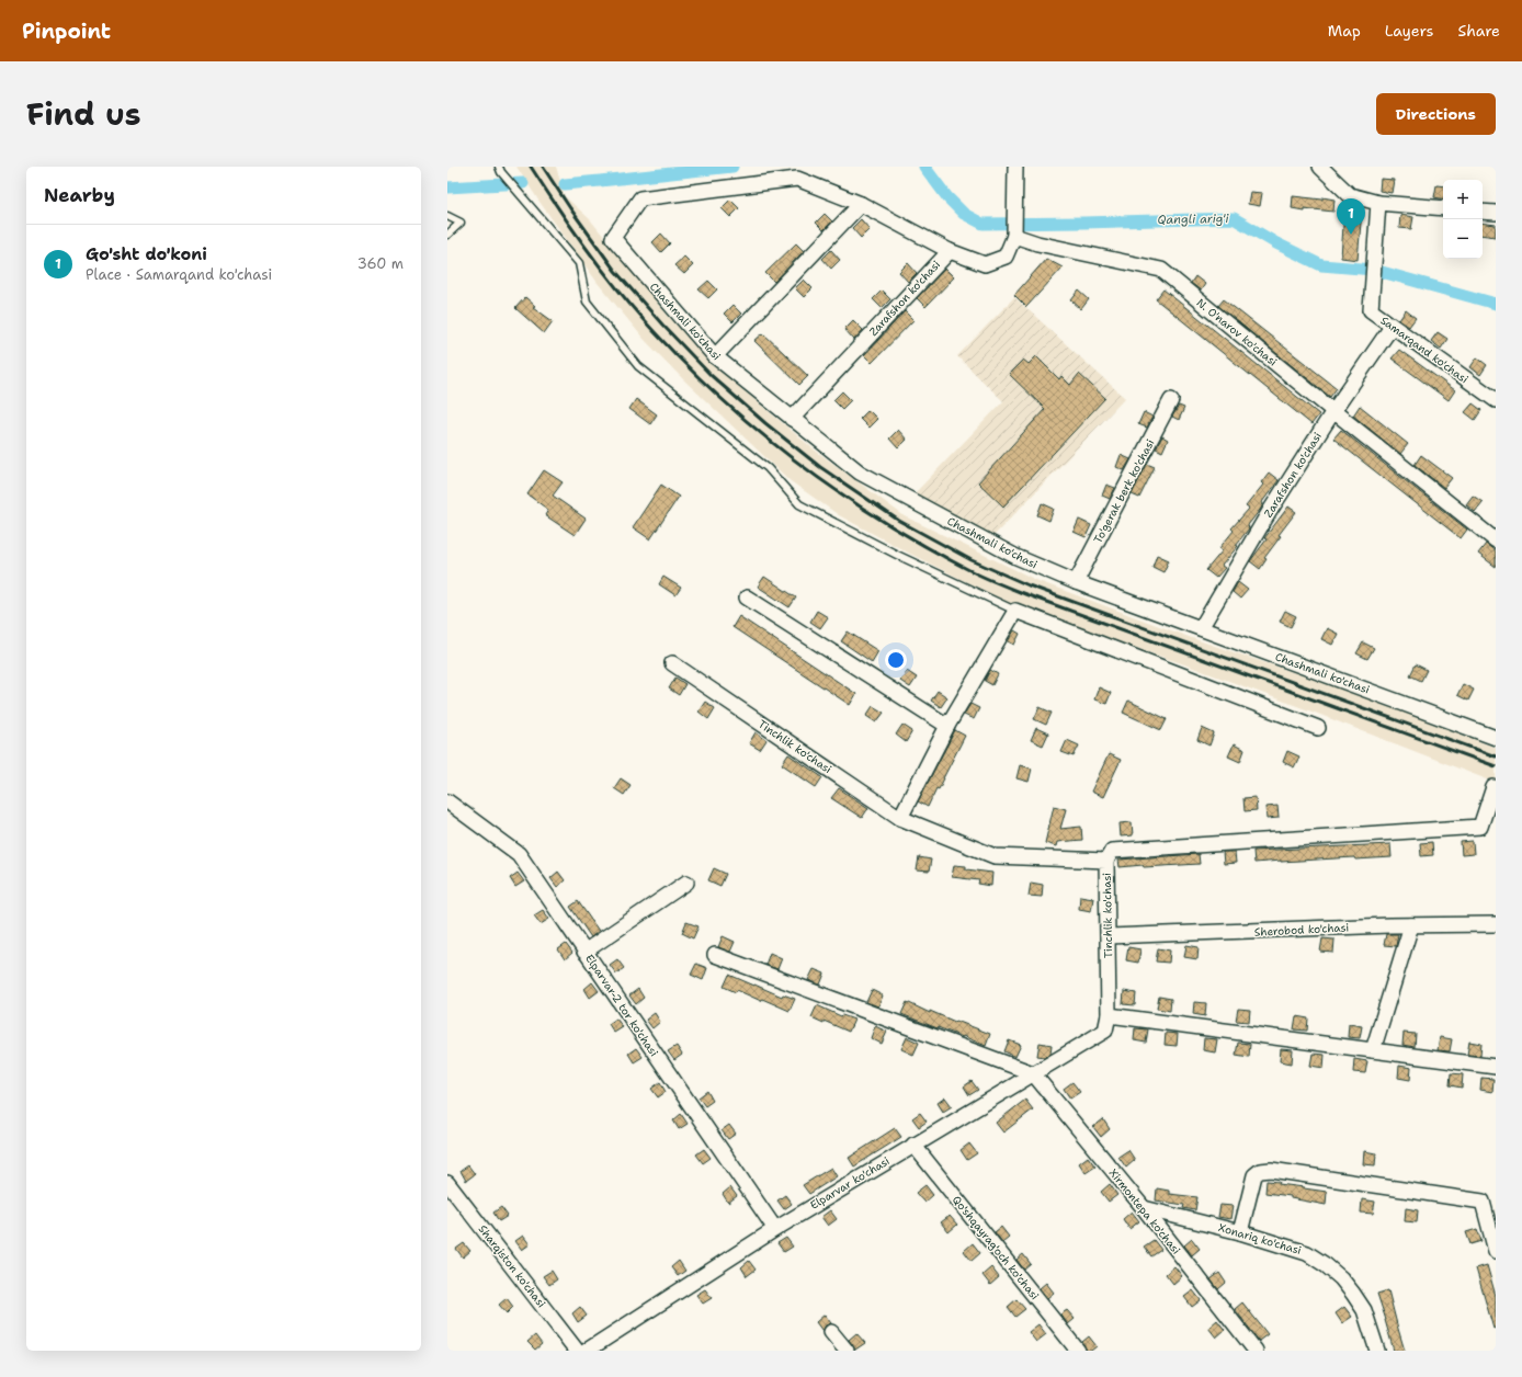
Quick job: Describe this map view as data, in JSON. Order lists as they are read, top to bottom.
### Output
{
  "streets": {
    "street": [
      "Zarafshon ko'chasi",
      "Chashmali ko'chasi",
      "N. O'narov ko'chasi",
      "Samarqand ko'chasi",
      "To'gerak berk ko'chasi",
      "Tinchlik ko'chasi",
      "Sherobod ko'chasi",
      "Elparvar-2 tor ko'chasi",
      "Elparvar ko'chasi",
      "Xirmontepa ko'chasi",
      "Xonariq ko'chasi",
      "Qo'shqayrag'och ko'chasi",
      "Sharqiston ko'chasi"
    ]
  },
  "crossings": [
    ["Zarafshon ko'chasi", "Chashmali ko'chasi"],
    ["Zarafshon ko'chasi", "N. O'narov ko'chasi"],
    ["Zarafshon ko'chasi", "Samarqand ko'chasi"],
    ["Chashmali ko'chasi", "To'gerak berk ko'chasi"],
    ["Tinchlik ko'chasi", "Sherobod ko'chasi"],
    ["Tinchlik ko'chasi", "Elparvar ko'chasi"],
    ["Elparvar-2 tor ko'chasi", "Elparvar ko'chasi"],
    ["Elparvar ko'chasi", "Xirmontepa ko'chasi"],
    ["Elparvar ko'chasi", "Qo'shqayrag'och ko'chasi"],
    ["Xirmontepa ko'chasi", "Xonariq ko'chasi"]
  ],
  "water": ["Qangli arig'i"],
  "page": {
    "header": "Pinpoint",
    "nav": ["Map", "Layers", "Share"],
    "title": "Find us",
    "buttons": "Directions",
    "heading": "Nearby",
    "map_buttons": ["+", "−"],
    "pins": "1",
    "list": [
      {
        "mark": "1",
        "name": "Go'sht do'koni",
        "note": "Place · Samarqand ko'chasi",
        "value": "360 m"
      }
    ]
  }
}
